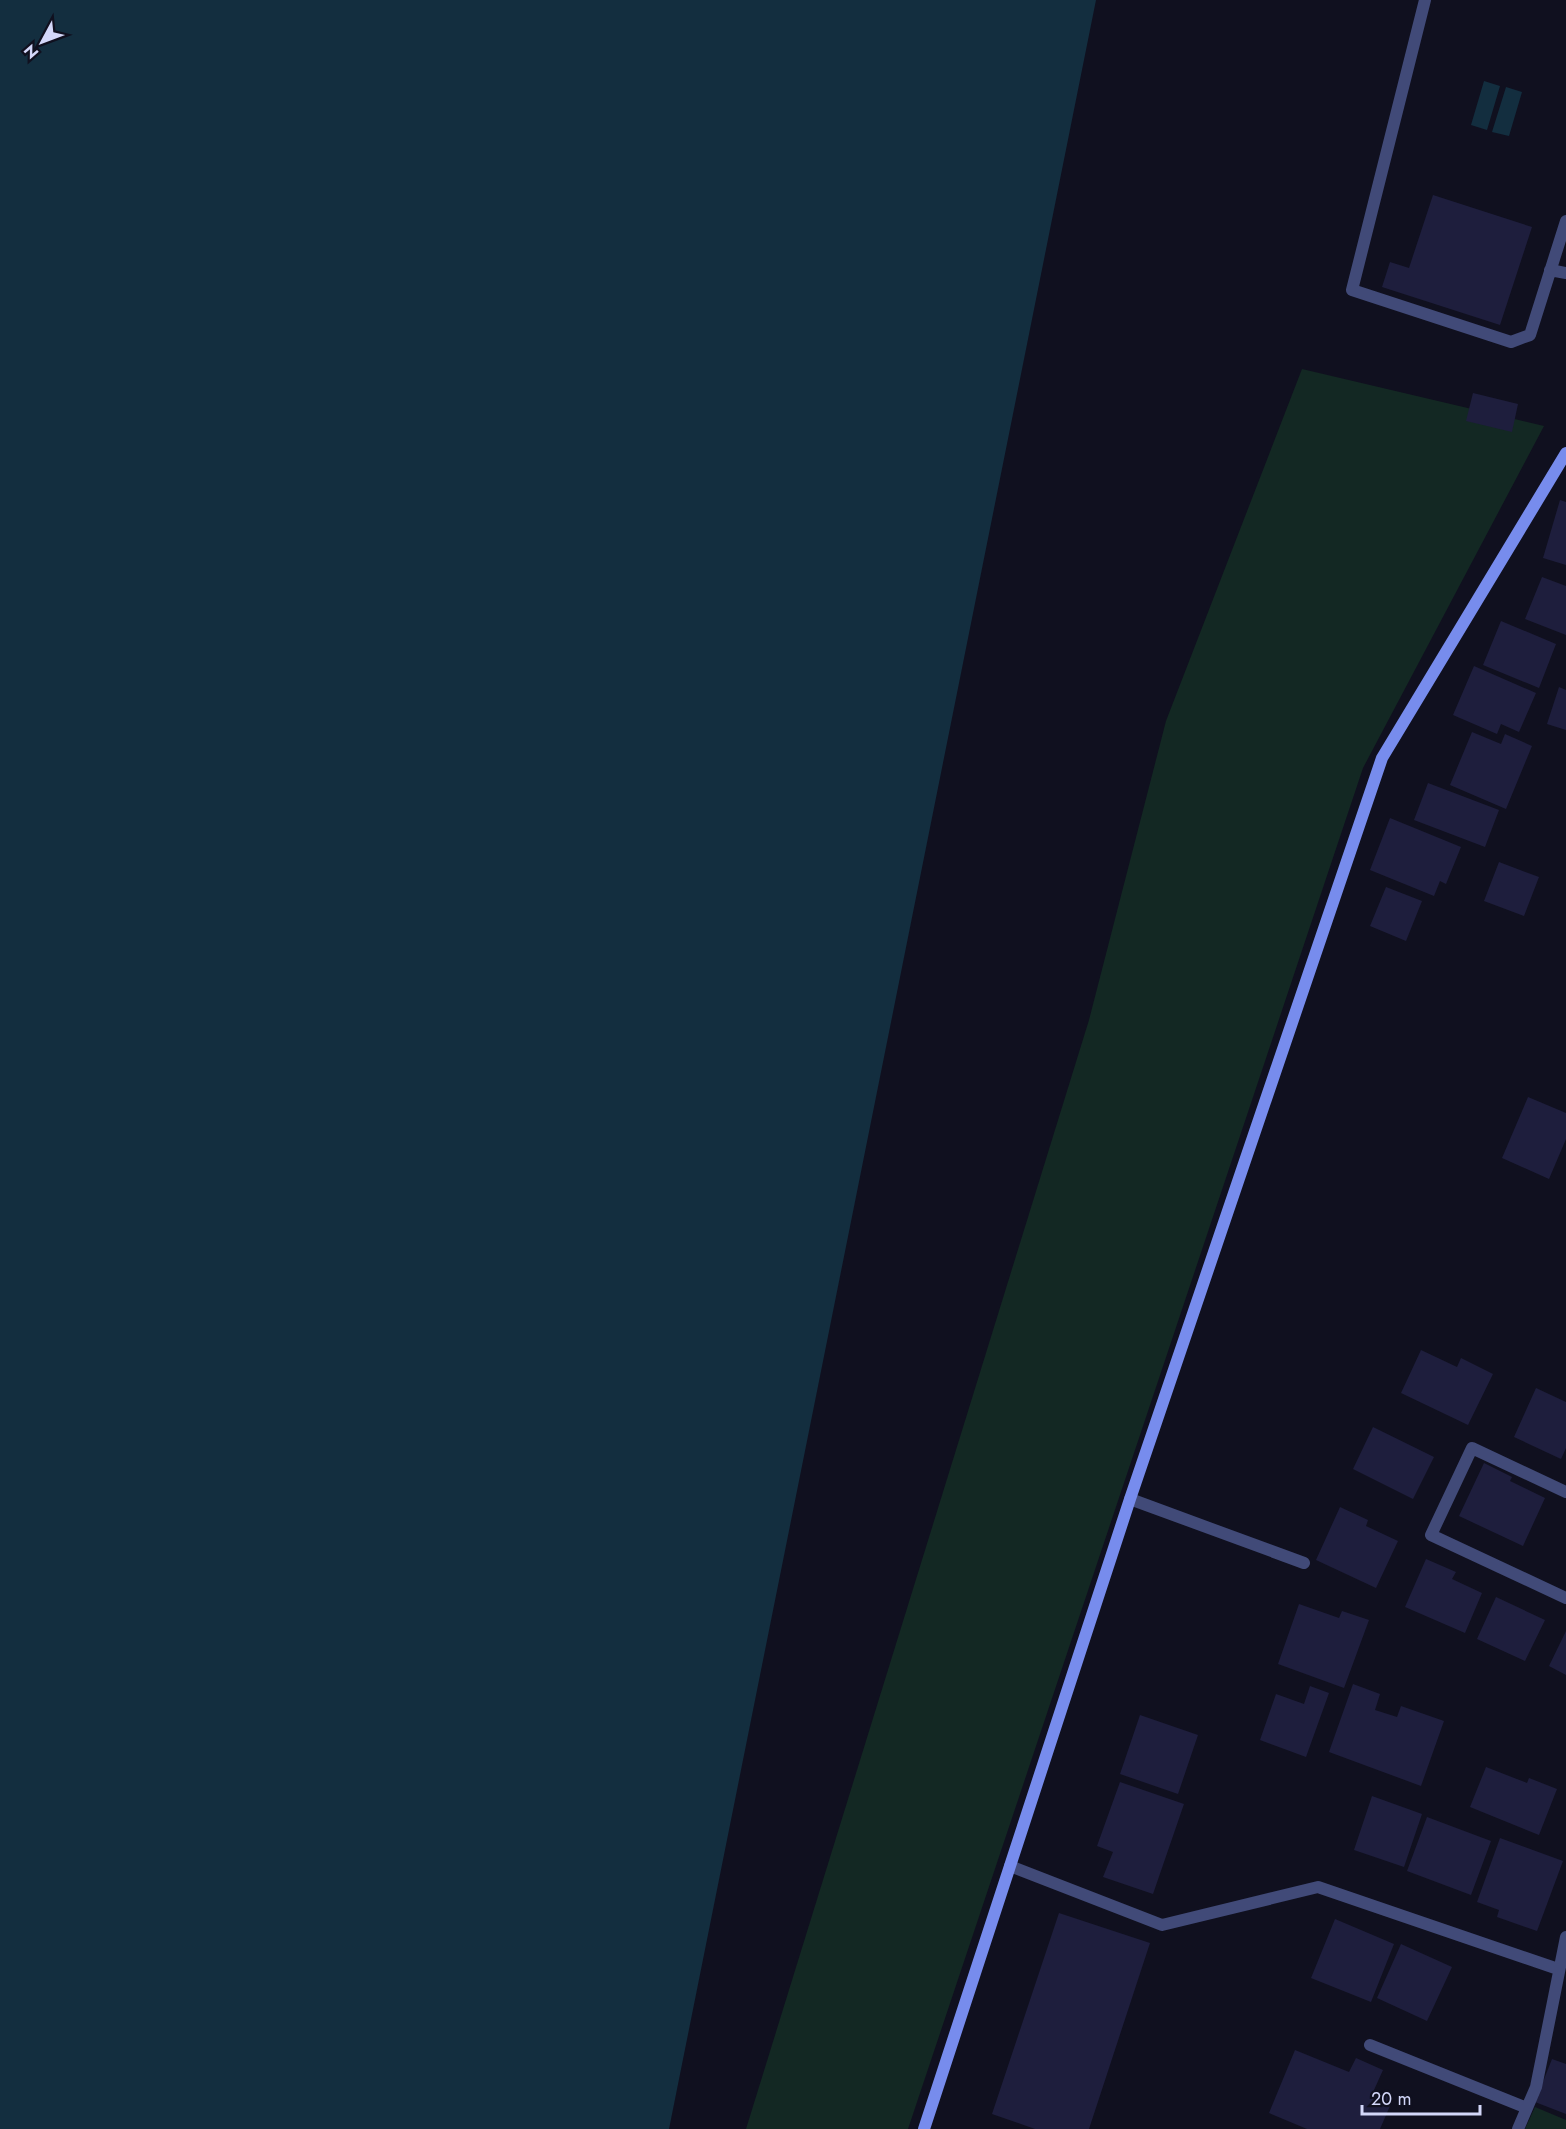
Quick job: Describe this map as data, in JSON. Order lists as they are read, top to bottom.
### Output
{
  "scale_bar": "20 m",
  "north": "bottom left"
}
